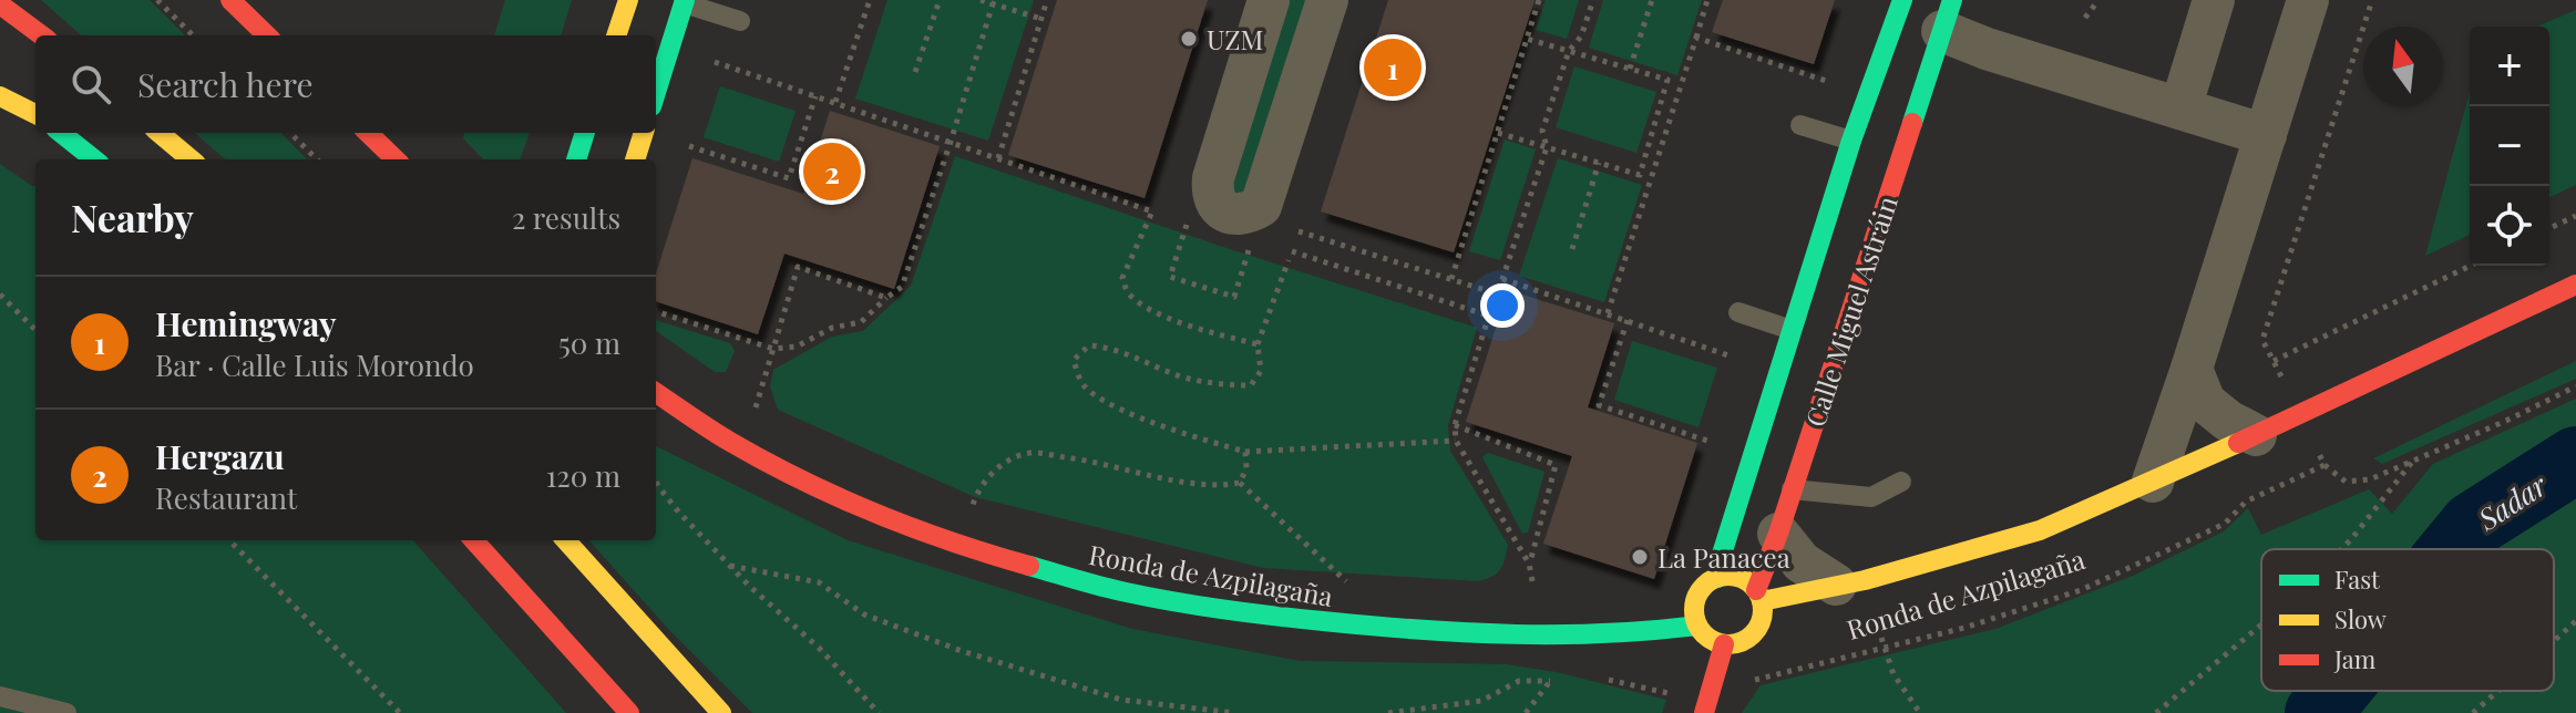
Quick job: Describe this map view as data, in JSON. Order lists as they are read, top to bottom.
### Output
{
  "streets": {
    "street": ["Calle Miguel Astráin", "Ronda de Azpilagaña"]
  },
  "crossings": [
    ["Calle Miguel Astráin", "Ronda de Azpilagaña"]
  ],
  "water": ["Sadar"],
  "places": ["UZM", "La Panacea"],
  "legend": ["Fast", "Slow", "Jam"],
  "north": "top",
  "page": {
    "map_buttons": ["+", "−"],
    "pins": ["1", "2"],
    "search": "Search here",
    "heading": ["Nearby", "2 results"],
    "list": [
      {
        "mark": "1",
        "name": "Hemingway",
        "note": "Bar · Calle Luis Morondo",
        "value": "50 m"
      },
      {
        "mark": "2",
        "name": "Hergazu",
        "note": "Restaurant",
        "value": "120 m"
      }
    ]
  }
}
